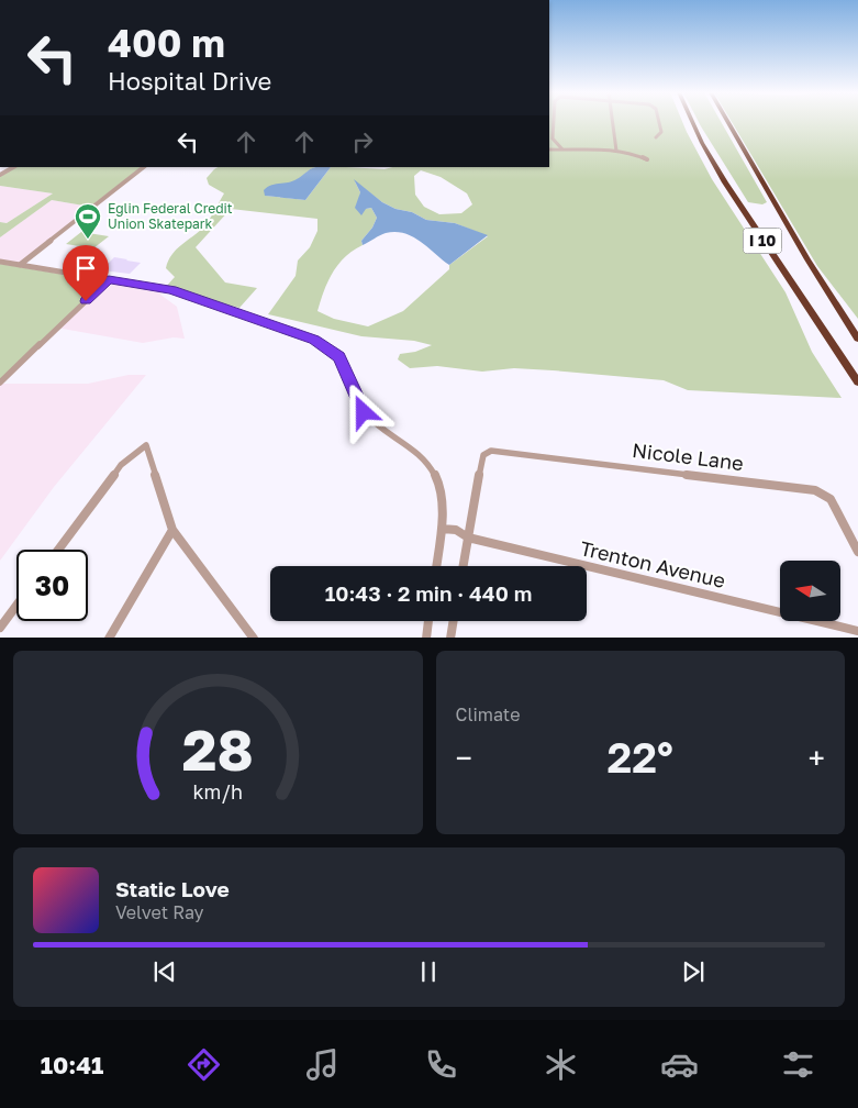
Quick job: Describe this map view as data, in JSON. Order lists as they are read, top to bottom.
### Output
{
  "streets": {
    "highway": ["I 10"],
    "street": ["Nicole Lane", "Trenton Avenue"]
  },
  "crossings": [
    ["Nicole Lane", "Trenton Avenue"]
  ],
  "places": {
    "sports": ["Eglin Federal Credit Union Skatepark"]
  },
  "north": "left",
  "page": {
    "turn": ["400 m", "Hospital Drive"],
    "limit": "30",
    "trip": "10:43 · 2 min · 440 m",
    "tile": "Climate",
    "heat": ["−", "22°", "+"],
    "song": ["Static Love", "Velvet Ray"],
    "tabs": "10:41",
    "gauge": ["28", "km/h"]
  }
}
